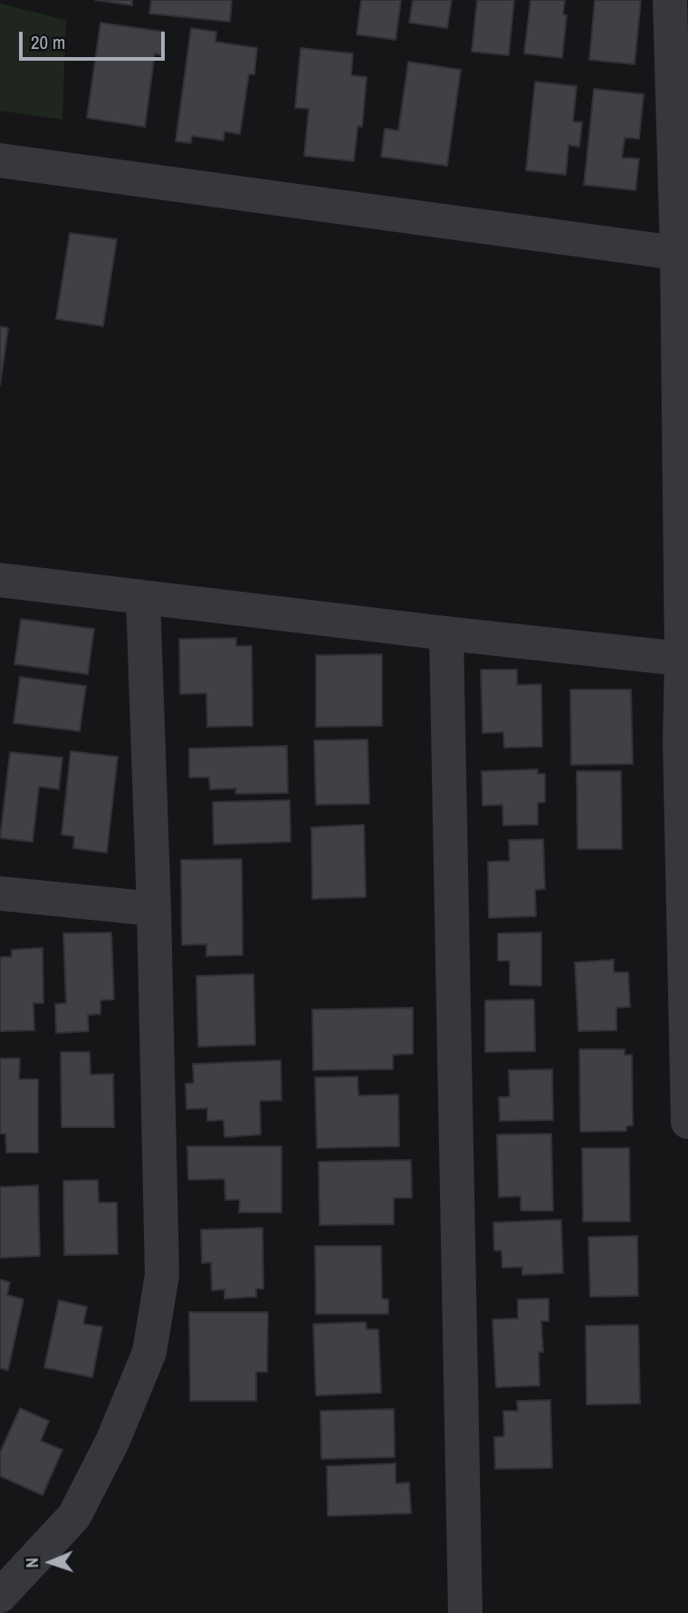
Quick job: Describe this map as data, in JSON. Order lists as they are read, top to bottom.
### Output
{
  "scale_bar": "20 m",
  "north": "left"
}
